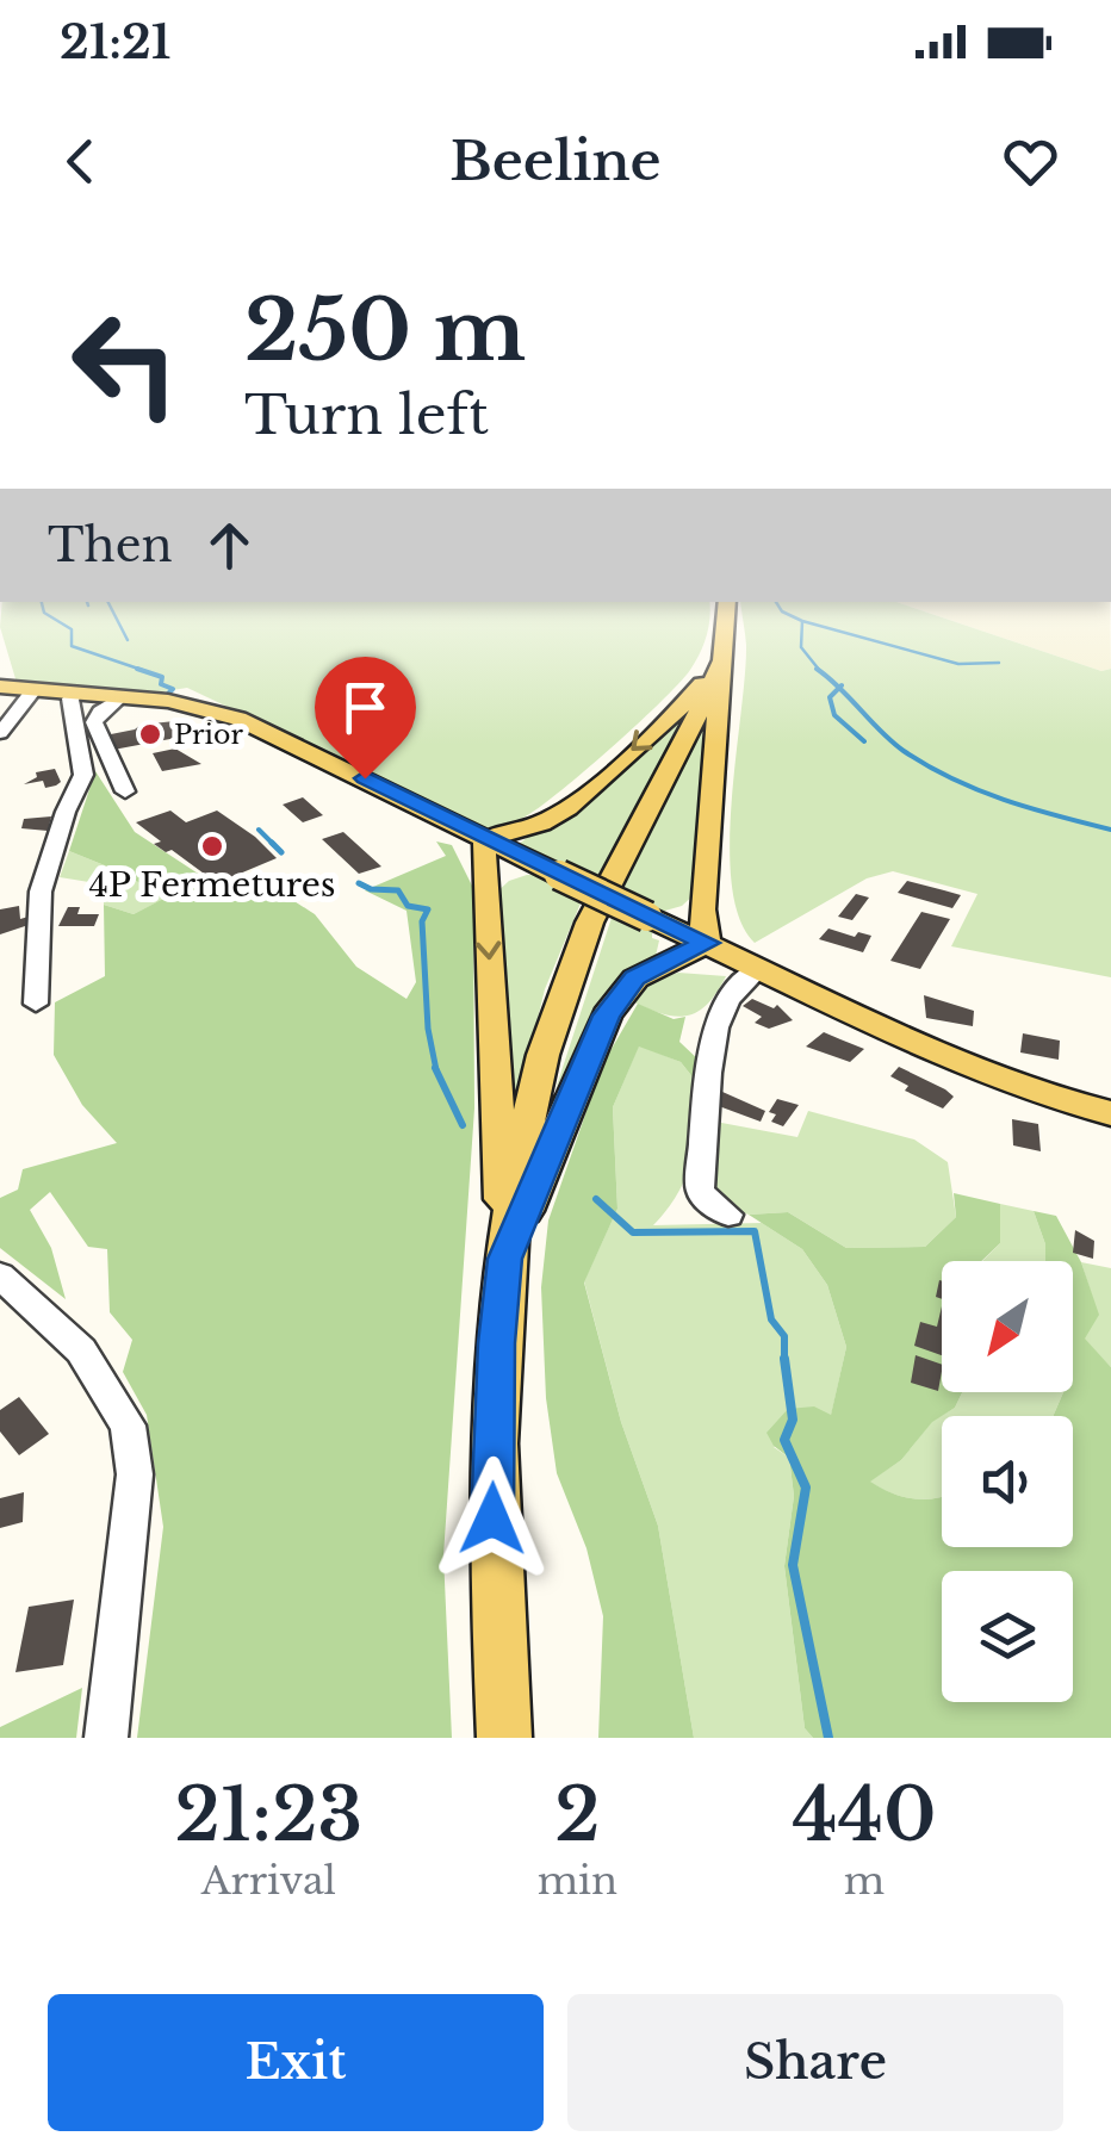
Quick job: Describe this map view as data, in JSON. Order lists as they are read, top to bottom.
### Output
{
  "places": ["Prior", "4P Fermetures"],
  "north": "bottom left",
  "page": {
    "status": "21:21",
    "header": "Beeline",
    "turn": ["250 m", "Turn left"],
    "then": "Then",
    "eta": [
      "21:23",
      "Arrival",
      "2",
      "min",
      "440",
      "m"
    ],
    "buttons": ["Exit", "Share"]
  }
}
